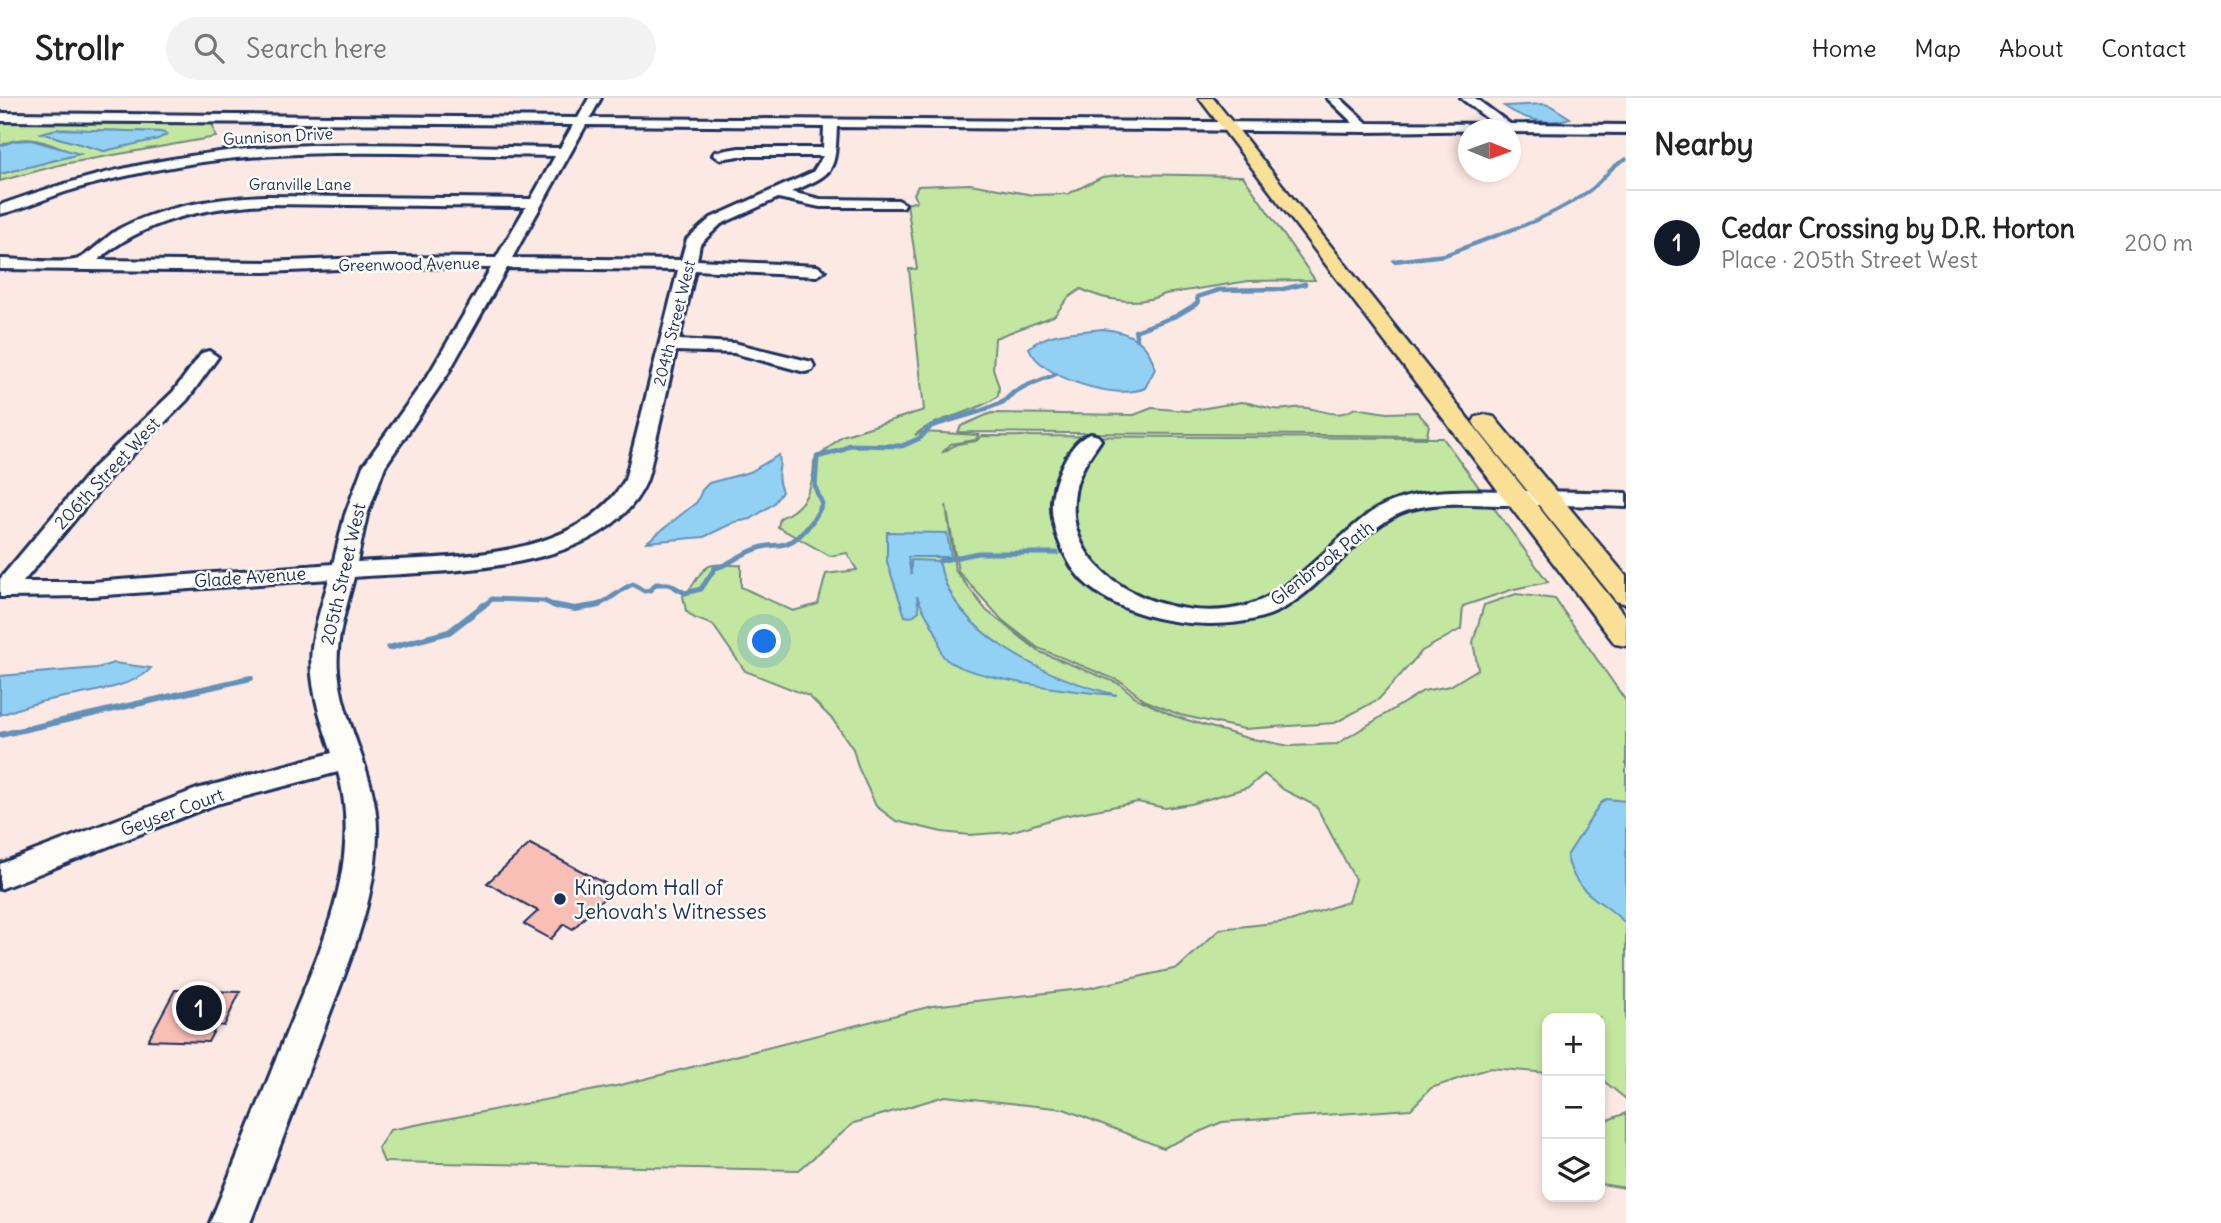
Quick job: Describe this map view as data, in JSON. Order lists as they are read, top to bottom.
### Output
{
  "streets": {
    "street": [
      "Gunnison Drive",
      "Granville Lane",
      "Greenwood Avenue",
      "204th Street West",
      "206th Street West",
      "Glenbrook Path",
      "205th Street West",
      "Glade Avenue",
      "Geyser Court"
    ]
  },
  "crossings": [
    ["Gunnison Drive", "205th Street West"],
    ["Granville Lane", "Greenwood Avenue"],
    ["Granville Lane", "205th Street West"],
    ["Greenwood Avenue", "204th Street West"],
    ["Greenwood Avenue", "205th Street West"],
    ["204th Street West", "Glade Avenue"],
    ["206th Street West", "Glade Avenue"],
    ["205th Street West", "Glade Avenue"],
    ["205th Street West", "Geyser Court"]
  ],
  "places": ["Kingdom Hall of Jehovah's Witnesses"],
  "north": "right",
  "page": {
    "header": "Strollr",
    "search": "Search here",
    "nav": [
      "Home",
      "Map",
      "About",
      "Contact"
    ],
    "heading": "Nearby",
    "list": [
      {
        "mark": "1",
        "name": "Cedar Crossing by D.R. Horton",
        "note": "Place · 205th Street West",
        "value": "200 m"
      }
    ],
    "pins": "1",
    "map_buttons": ["+", "−"]
  }
}
